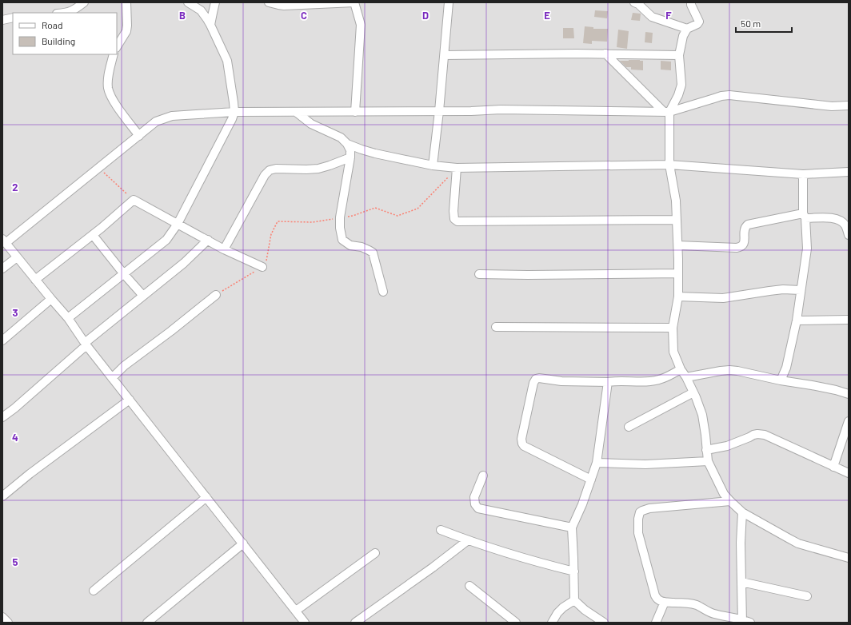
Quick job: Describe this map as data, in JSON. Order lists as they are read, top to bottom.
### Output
{
  "legend": ["Road", "Building"],
  "scale_bar": "50 m",
  "grid": {
    "columns": [
      "B",
      "C",
      "D",
      "E",
      "F"
    ],
    "rows": [
      "2",
      "3",
      "4",
      "5"
    ]
  }
}
